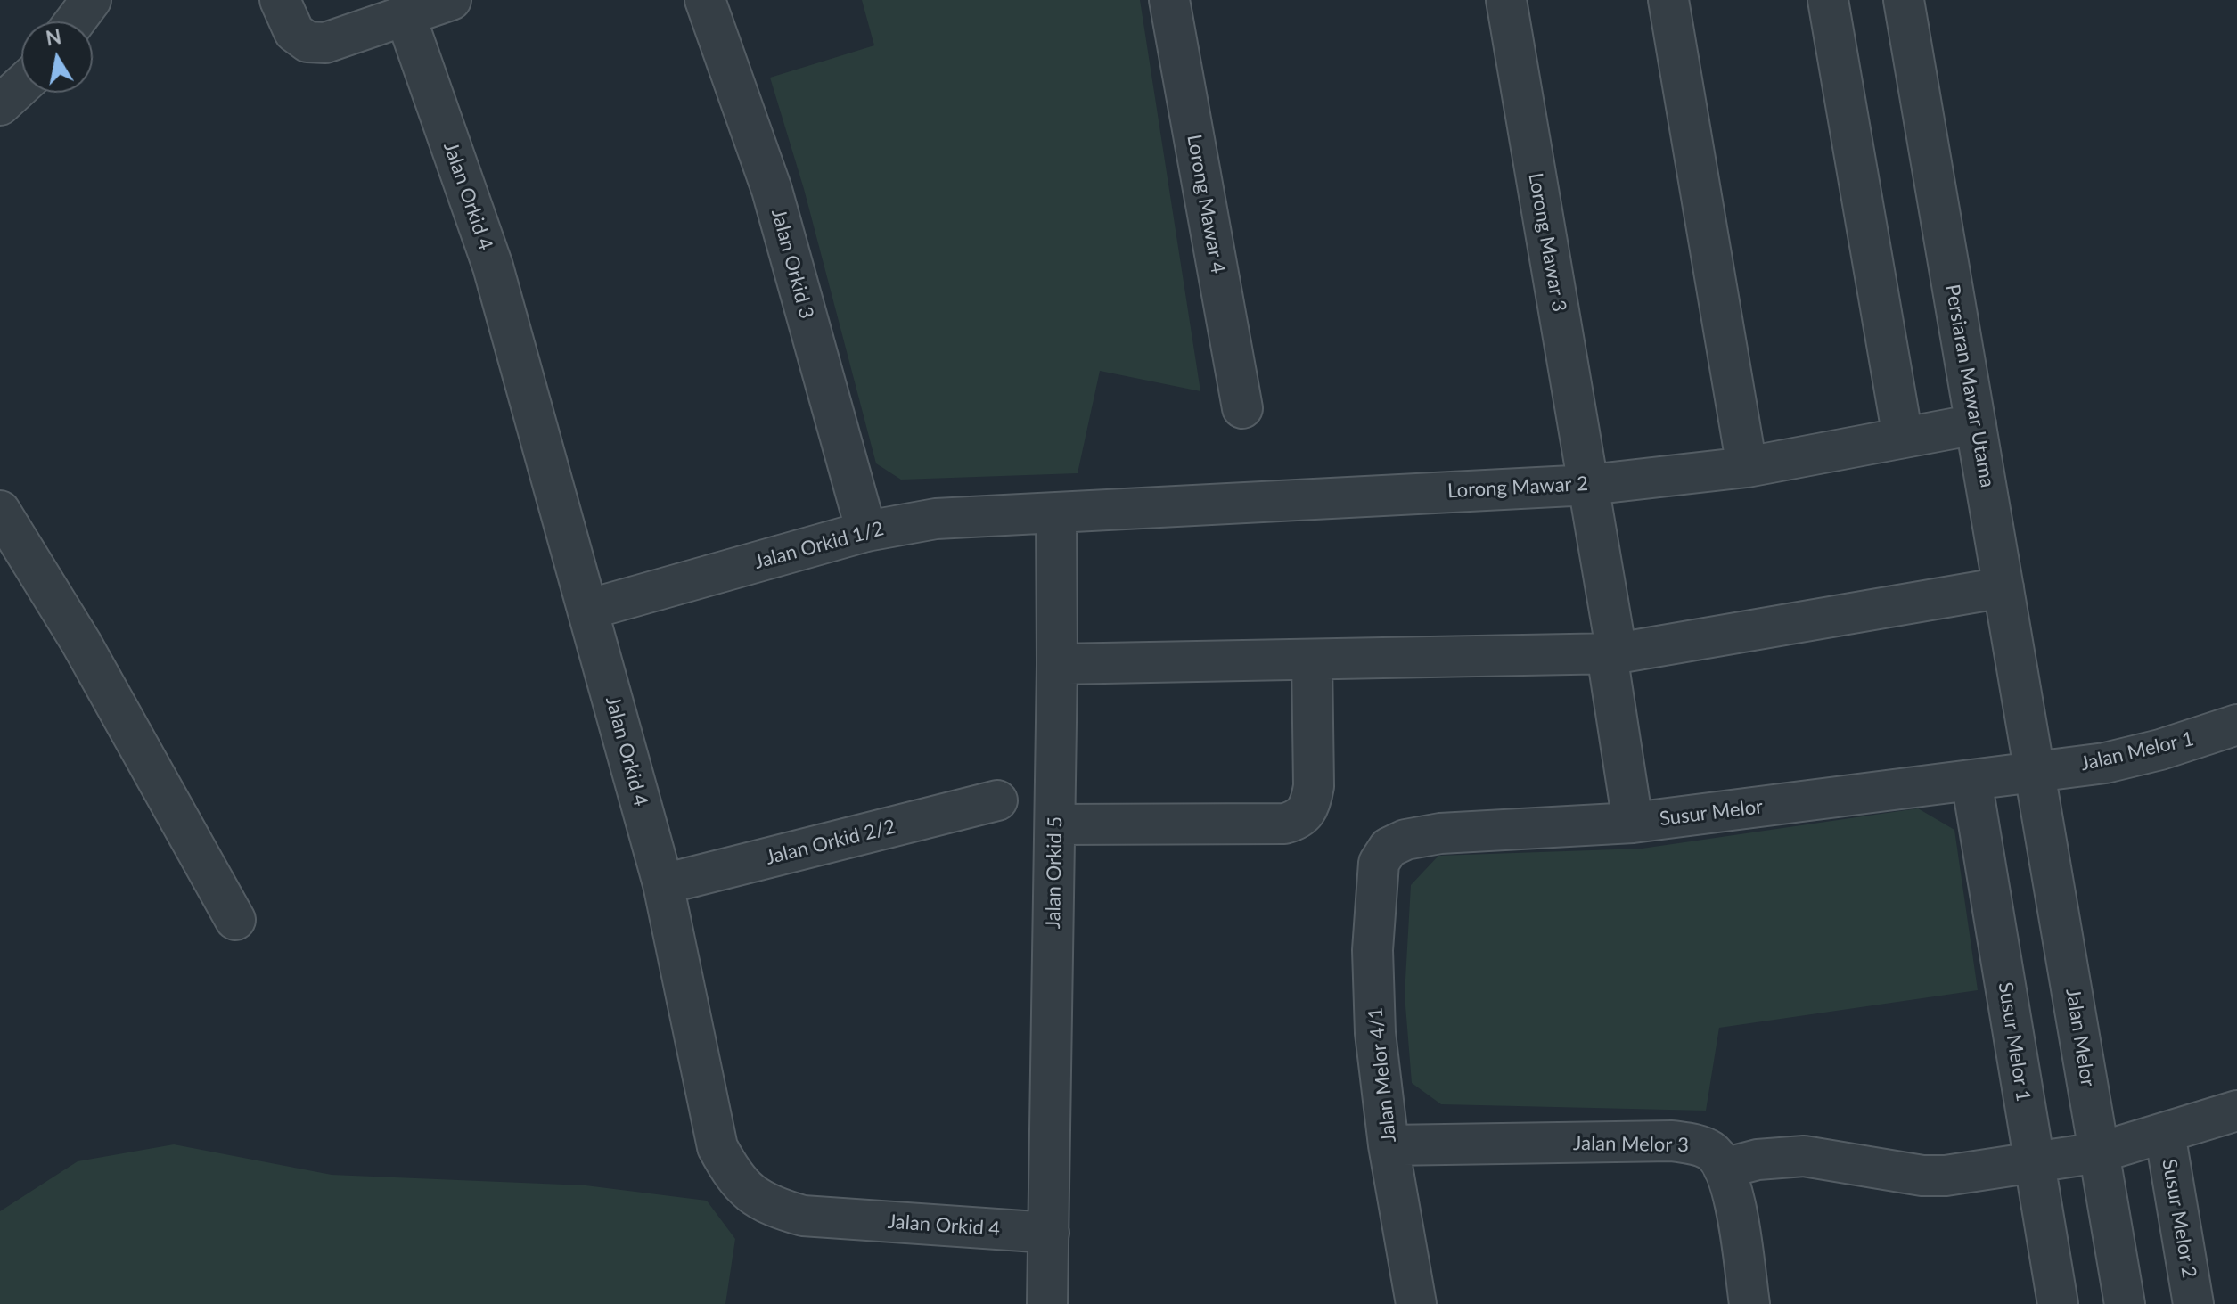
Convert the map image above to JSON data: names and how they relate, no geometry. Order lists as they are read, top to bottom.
{
  "streets": {
    "street": [
      "Jalan Orkid 4",
      "Lorong Mawar 4",
      "Lorong Mawar 3",
      "Jalan Orkid 3",
      "Persiaran Mawar Utama",
      "Lorong Mawar 2",
      "Jalan Orkid 1/2",
      "Jalan Melor 1",
      "Susur Melor",
      "Jalan Orkid 2/2",
      "Jalan Orkid 5",
      "Jalan Melor",
      "Susur Melor 1",
      "Jalan Melor 4/1",
      "Jalan Melor 3",
      "Susur Melor 2"
    ]
  },
  "crossings": [
    ["Jalan Orkid 4", "Jalan Orkid 1/2"],
    ["Jalan Orkid 4", "Jalan Orkid 2/2"],
    ["Jalan Orkid 4", "Jalan Orkid 5"],
    ["Lorong Mawar 3", "Lorong Mawar 2"],
    ["Lorong Mawar 3", "Susur Melor"],
    ["Jalan Orkid 3", "Jalan Orkid 1/2"],
    ["Persiaran Mawar Utama", "Lorong Mawar 2"],
    ["Persiaran Mawar Utama", "Jalan Melor 1"],
    ["Persiaran Mawar Utama", "Susur Melor"],
    ["Persiaran Mawar Utama", "Jalan Melor"],
    ["Lorong Mawar 2", "Jalan Orkid 1/2"],
    ["Lorong Mawar 2", "Jalan Orkid 5"],
    ["Jalan Orkid 1/2", "Jalan Orkid 5"],
    ["Jalan Melor 1", "Susur Melor"],
    ["Jalan Melor 1", "Jalan Melor"],
    ["Susur Melor", "Jalan Melor"],
    ["Susur Melor", "Susur Melor 1"],
    ["Susur Melor", "Jalan Melor 4/1"],
    ["Jalan Melor 4/1", "Jalan Melor 3"]
  ],
  "north": "top"
}
